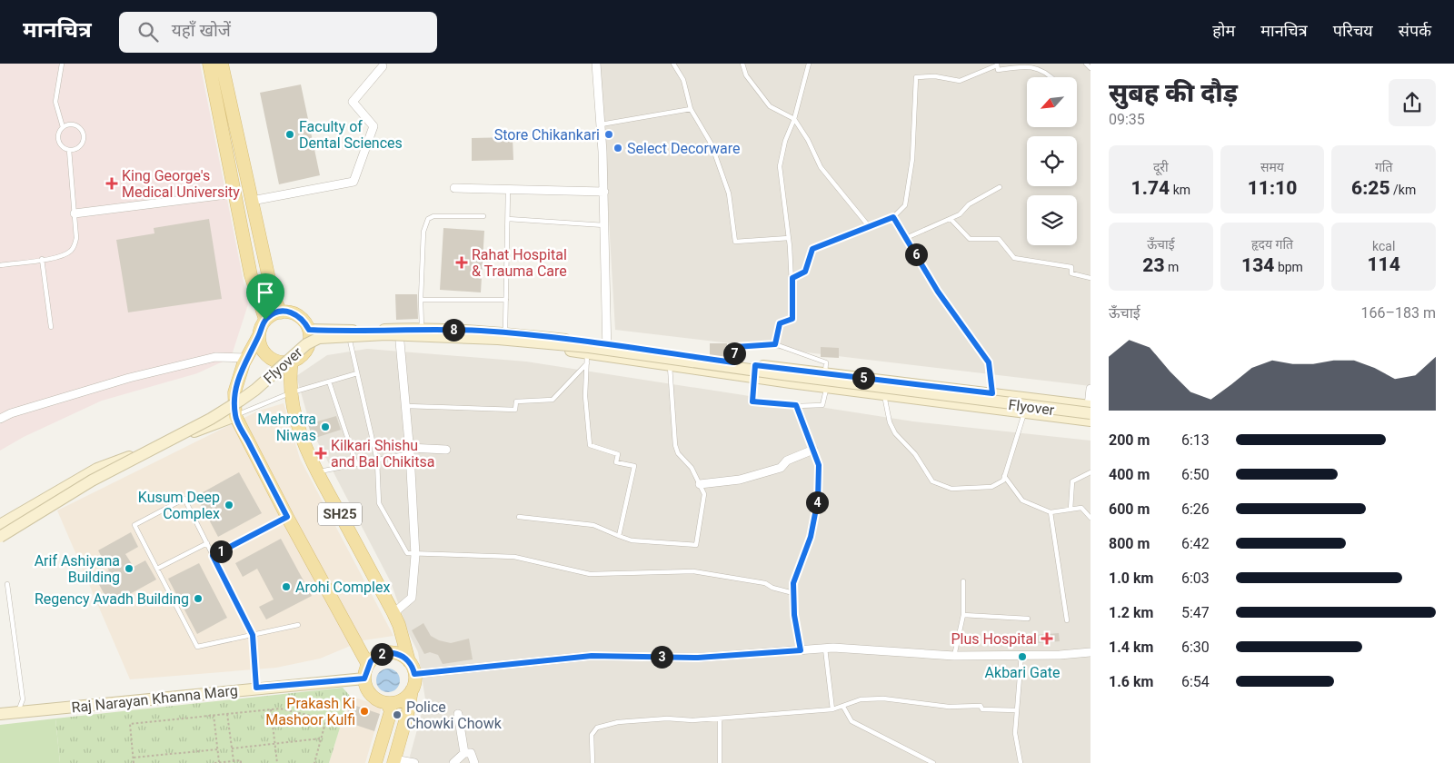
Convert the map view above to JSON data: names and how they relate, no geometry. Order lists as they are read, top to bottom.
{
  "streets": {
    "main road": ["Flyover", "SH25", "Raj Narayan Khanna Marg"]
  },
  "crossings": [
    ["SH25", "Raj Narayan Khanna Marg"]
  ],
  "places": {
    "other": [
      "Faculty of Dental Sciences",
      "Store Chikankari",
      "Select Decorware",
      "Mehrotra Niwas",
      "Kusum Deep Complex",
      "Arif Ashiyana Building",
      "Arohi Complex",
      "Regency Avadh Building",
      "Akbari Gate",
      "Prakash Ki Mashoor Kulfi",
      "Police Chowki Chowk"
    ],
    "health": [
      "King George's Medical University",
      "Rahat Hospital & Trauma Care",
      "Kilkari Shishu and Bal Chikitsa",
      "Plus Hospital"
    ]
  },
  "north": "bottom left",
  "page": {
    "header": "मानचित्र",
    "search": "यहाँ खोजें",
    "nav": [
      "होम",
      "मानचित्र",
      "परिचय",
      "संपर्क"
    ],
    "heading": ["सुबह की दौड़", "09:35"],
    "stats": [
      ["दूरी", "1.74 km"],
      ["समय", "11:10"],
      ["गति", "6:25 /km"],
      ["ऊँचाई", "23 m"],
      ["हृदय गति", "134 bpm"],
      ["kcal", "114"]
    ],
    "pins": [
      "6",
      "8",
      "7",
      "5",
      "4",
      "1",
      "2",
      "3"
    ],
    "chart": ["ऊँचाई", "166–183 m"],
    "list": [
      {
        "name": "200 m",
        "note": "6:13"
      },
      {
        "name": "400 m",
        "note": "6:50"
      },
      {
        "name": "600 m",
        "note": "6:26"
      },
      {
        "name": "800 m",
        "note": "6:42"
      },
      {
        "name": "1.0 km",
        "note": "6:03"
      },
      {
        "name": "1.2 km",
        "note": "5:47"
      },
      {
        "name": "1.4 km",
        "note": "6:30"
      },
      {
        "name": "1.6 km",
        "note": "6:54"
      }
    ]
  }
}
